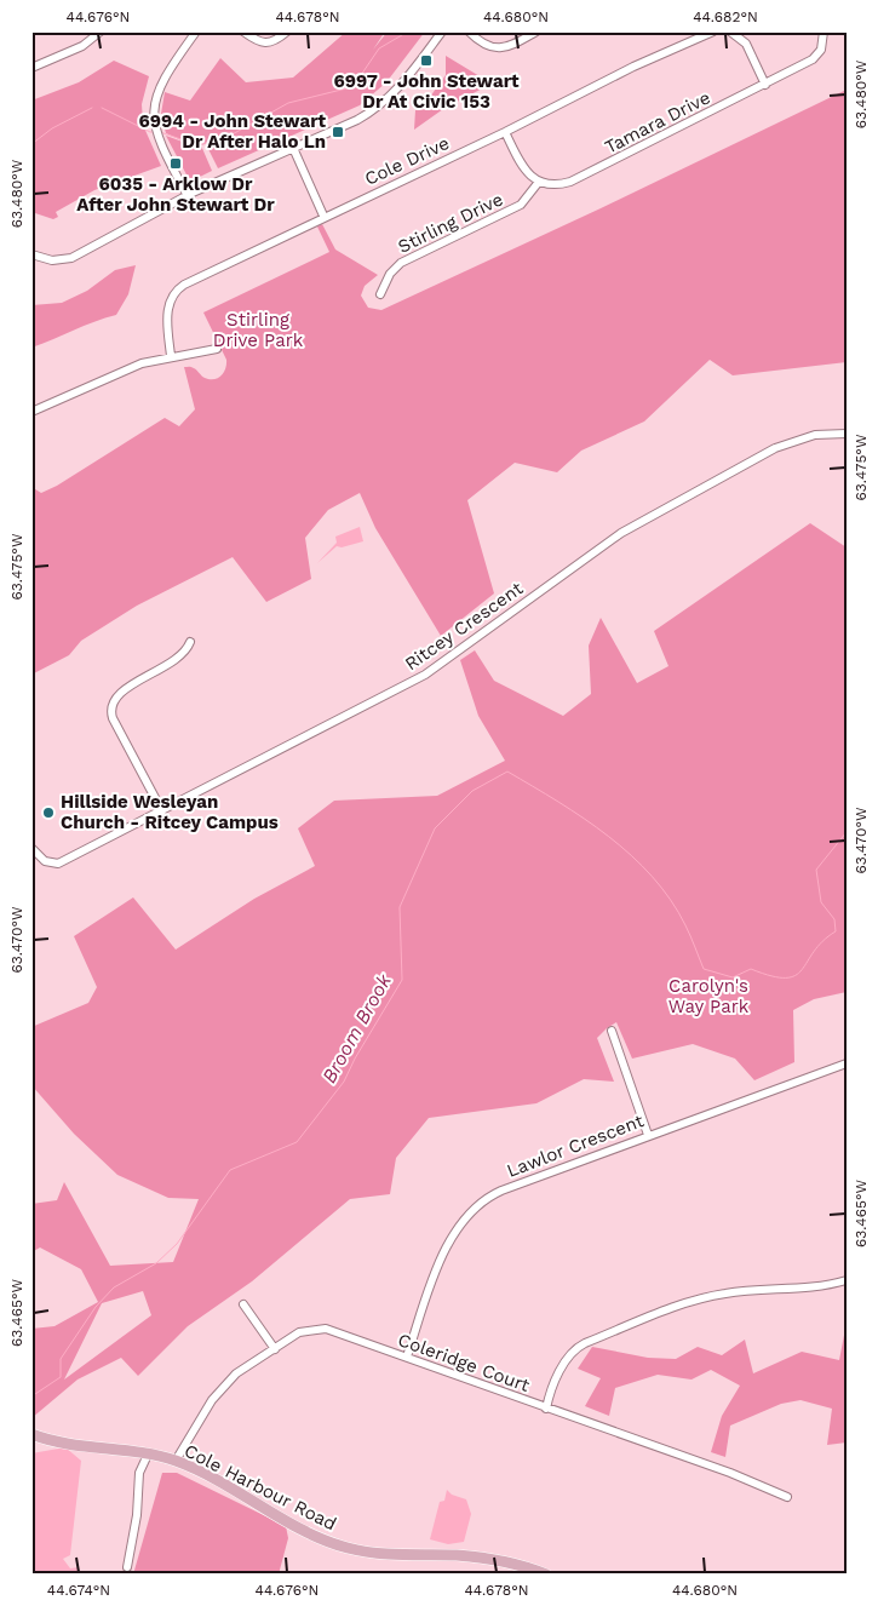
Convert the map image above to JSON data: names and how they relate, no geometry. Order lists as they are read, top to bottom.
{
  "streets": {
    "main road": ["Cole Harbour Road"],
    "street": [
      "Tamara Drive",
      "Cole Drive",
      "Stirling Drive",
      "Ritcey Crescent",
      "Lawlor Crescent",
      "Coleridge Court"
    ]
  },
  "crossings": [
    ["Tamara Drive", "Stirling Drive"],
    ["Lawlor Crescent", "Coleridge Court"],
    ["Coleridge Court", "Cole Harbour Road"]
  ],
  "water": ["Broom Brook"],
  "parks": ["Stirling Drive Park", "Carolyn's Way Park"],
  "places": {
    "transit": ["6997 - John Stewart Dr At Civic 153", "6994 - John Stewart Dr After Halo Ln", "6035 - Arklow Dr After John Stewart Dr"],
    "other": ["Hillside Wesleyan Church - Ritcey Campus"]
  },
  "coordinates": [
    "44.676°N",
    "44.678°N",
    "44.680°N",
    "44.682°N",
    "63.480°W",
    "63.475°W",
    "63.470°W",
    "63.465°W",
    "44.674°N"
  ]
}
